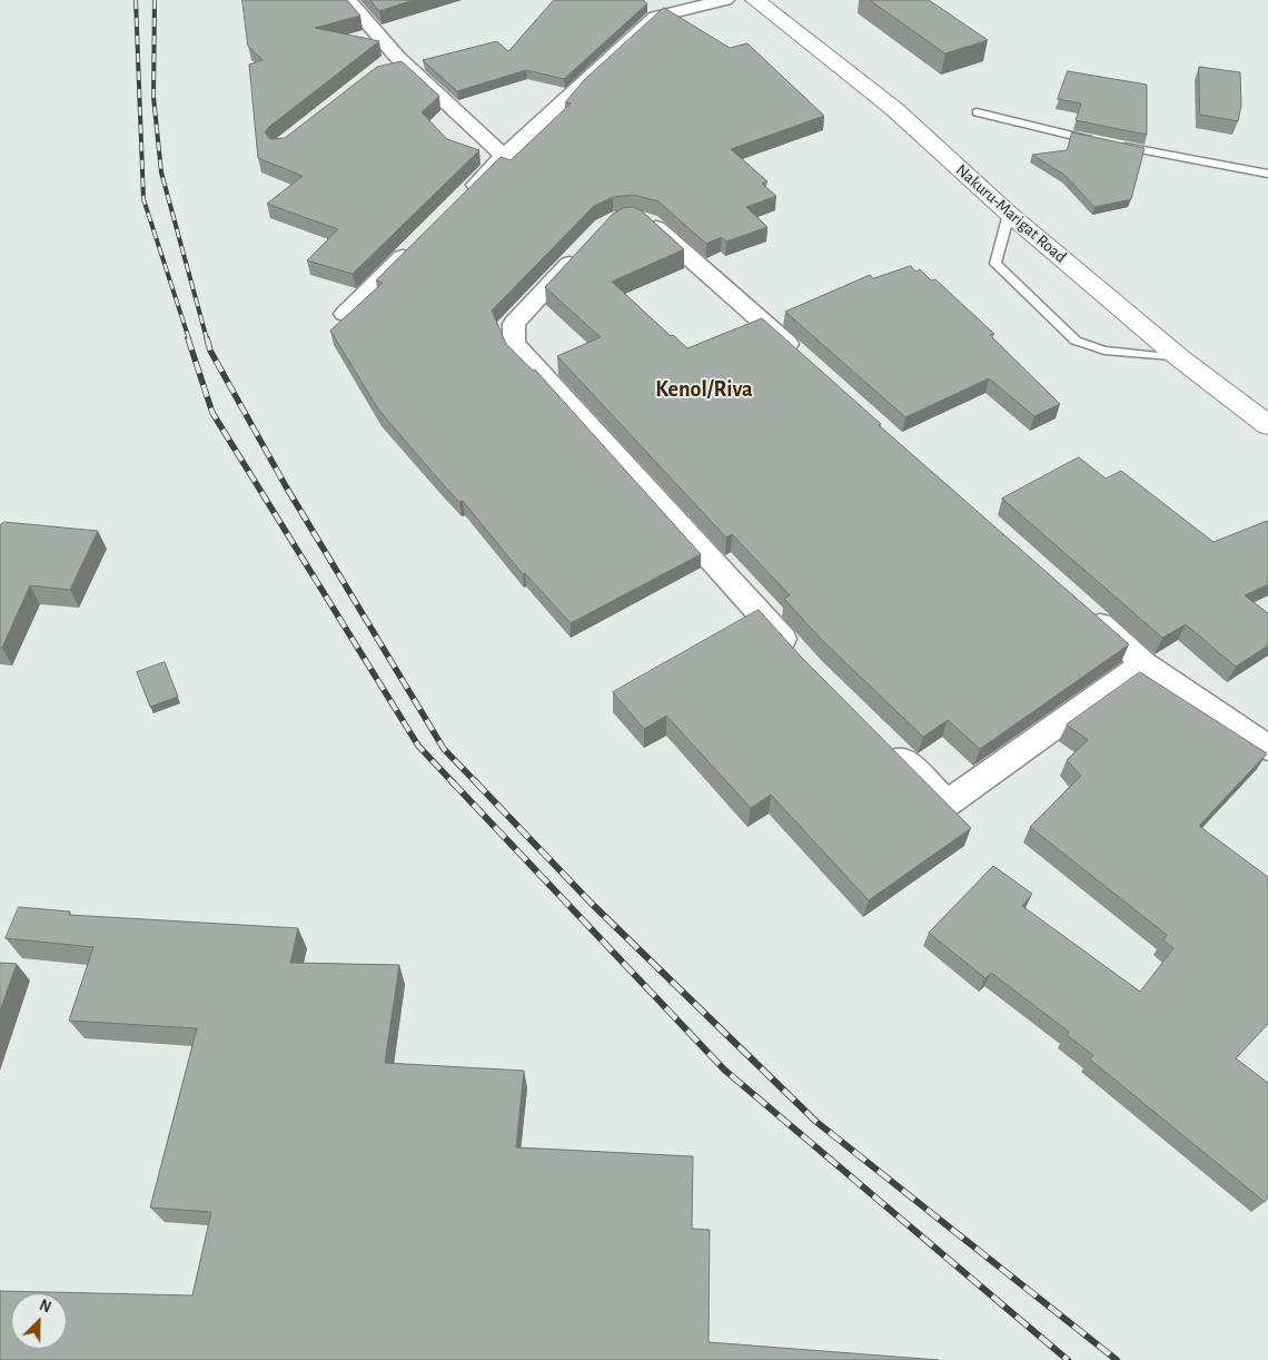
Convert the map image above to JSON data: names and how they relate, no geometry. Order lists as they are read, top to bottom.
{
  "streets": {
    "main road": ["Nakuru-Marigat Road"]
  },
  "districts": ["Kenol/Riva"],
  "north": "top right"
}
